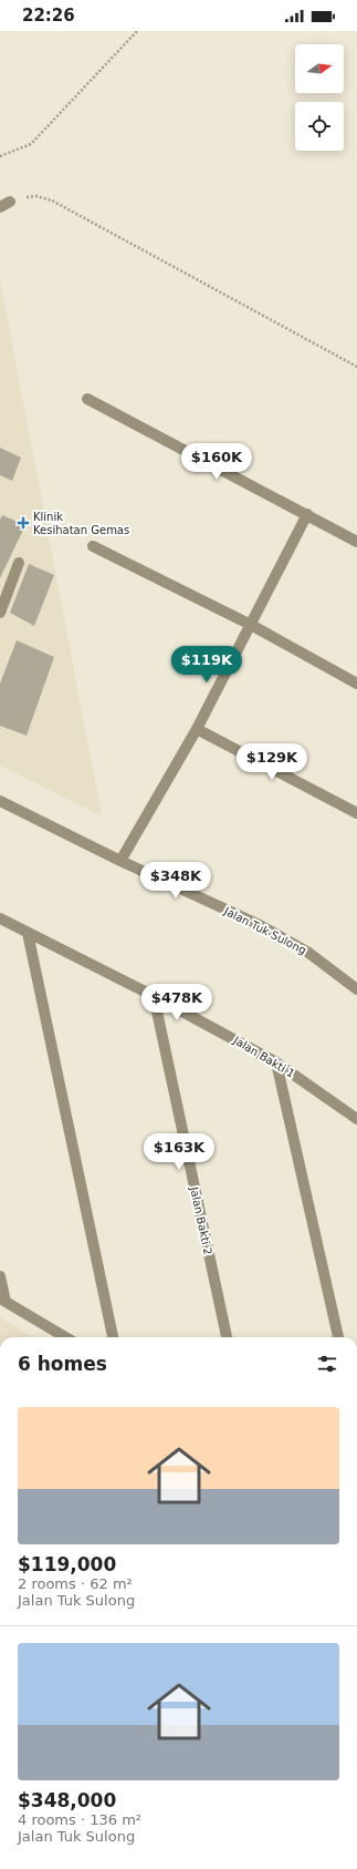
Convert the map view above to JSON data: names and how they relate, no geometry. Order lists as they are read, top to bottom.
{
  "streets": {
    "street": ["Jalan Tuk Sulong", "Jalan Bakti 1", "Jalan Bakti 2"]
  },
  "crossings": [
    ["Jalan Bakti 1", "Jalan Bakti 2"]
  ],
  "places": {
    "health": ["Klinik Kesihatan Gemas"]
  },
  "north": "right",
  "page": {
    "status": "22:26",
    "price": [
      "$160K",
      "$119K",
      "$129K",
      "$348K",
      "$478K",
      "$163K"
    ],
    "heading": "6 homes",
    "list": [
      {
        "name": "$119,000",
        "note": "2 rooms · 62 m² · Jalan Tuk Sulong"
      },
      {
        "name": "$348,000",
        "note": "4 rooms · 136 m² · Jalan Tuk Sulong"
      }
    ]
  }
}
